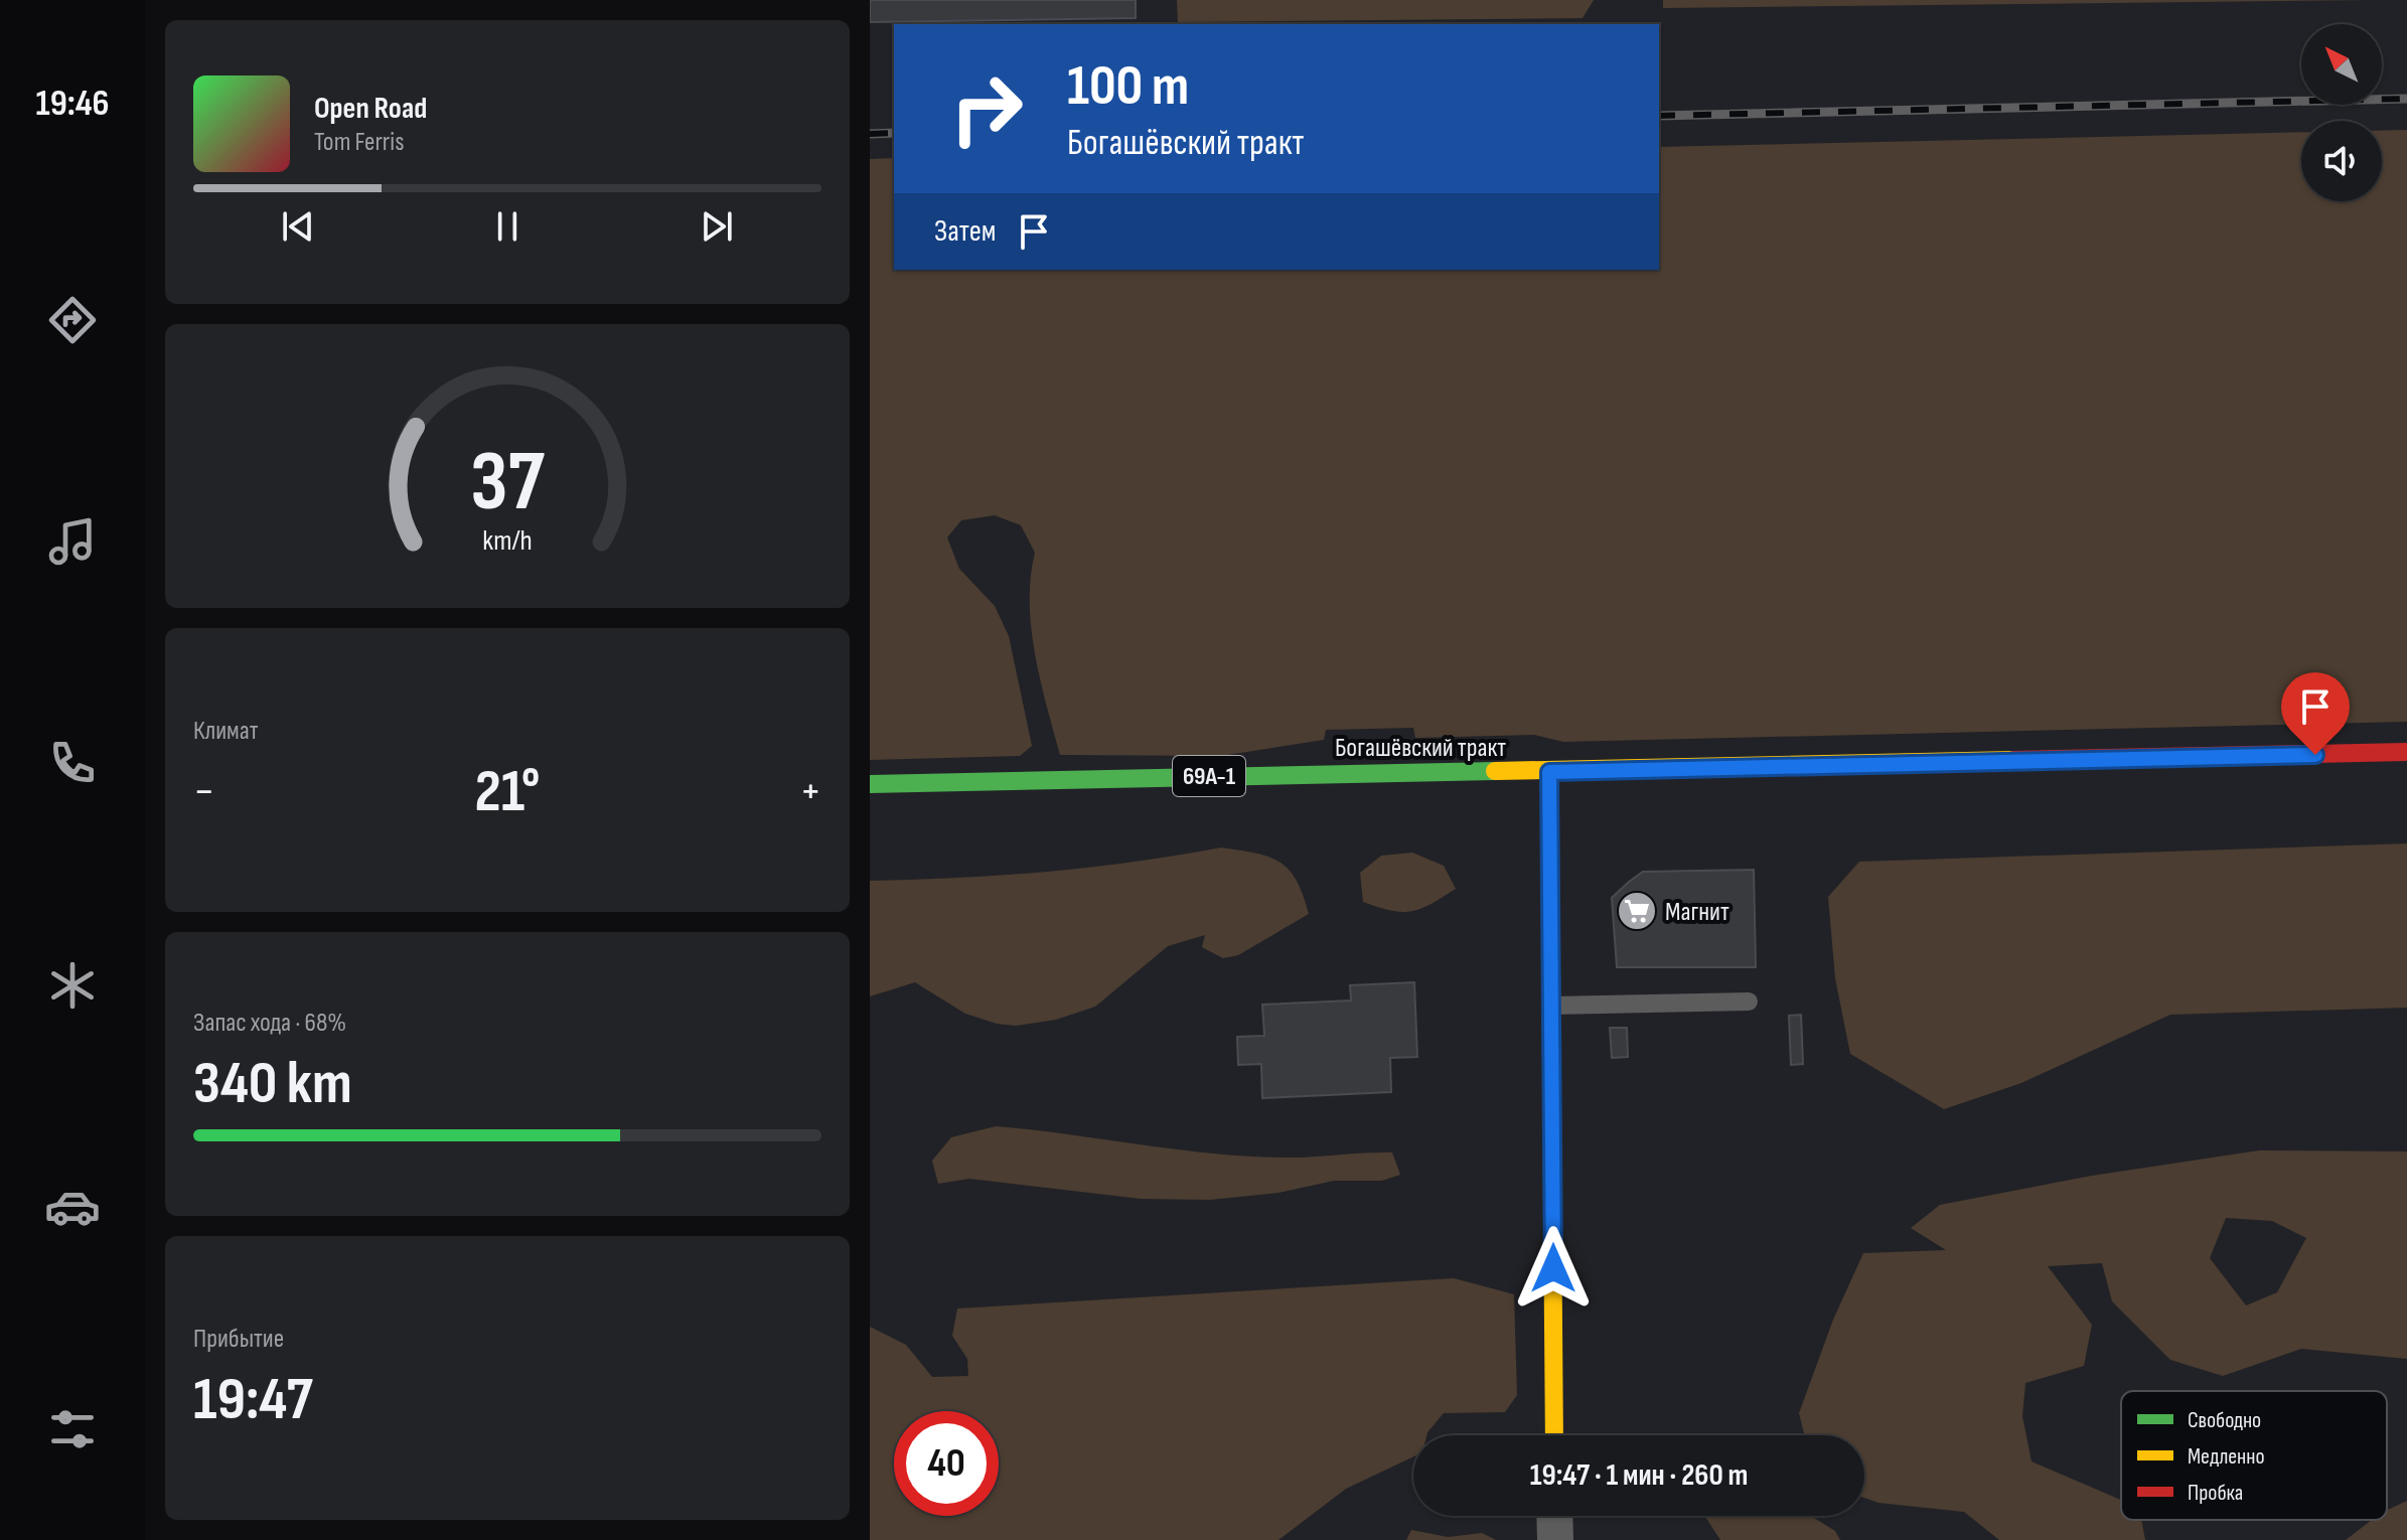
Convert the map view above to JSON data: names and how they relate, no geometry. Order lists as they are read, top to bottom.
{
  "streets": {
    "main road": ["Богашёвский тракт", "69А-1"]
  },
  "places": {
    "supermarket": ["Магнит"]
  },
  "legend": ["Свободно", "Медленно", "Пробка"],
  "north": "top left",
  "page": {
    "tabs": "19:46",
    "turn": ["100 m", "Богашёвский тракт"],
    "song": ["Open Road", "Tom Ferris"],
    "then": "Затем",
    "tile": [
      "Климат",
      ["Запас хода · 68%", "340 km"],
      ["Прибытие", "19:47"]
    ],
    "heat": ["−", "21°", "+"],
    "limit": "40",
    "trip": "19:47 · 1 мин · 260 m",
    "gauge": ["37", "km/h"]
  }
}
